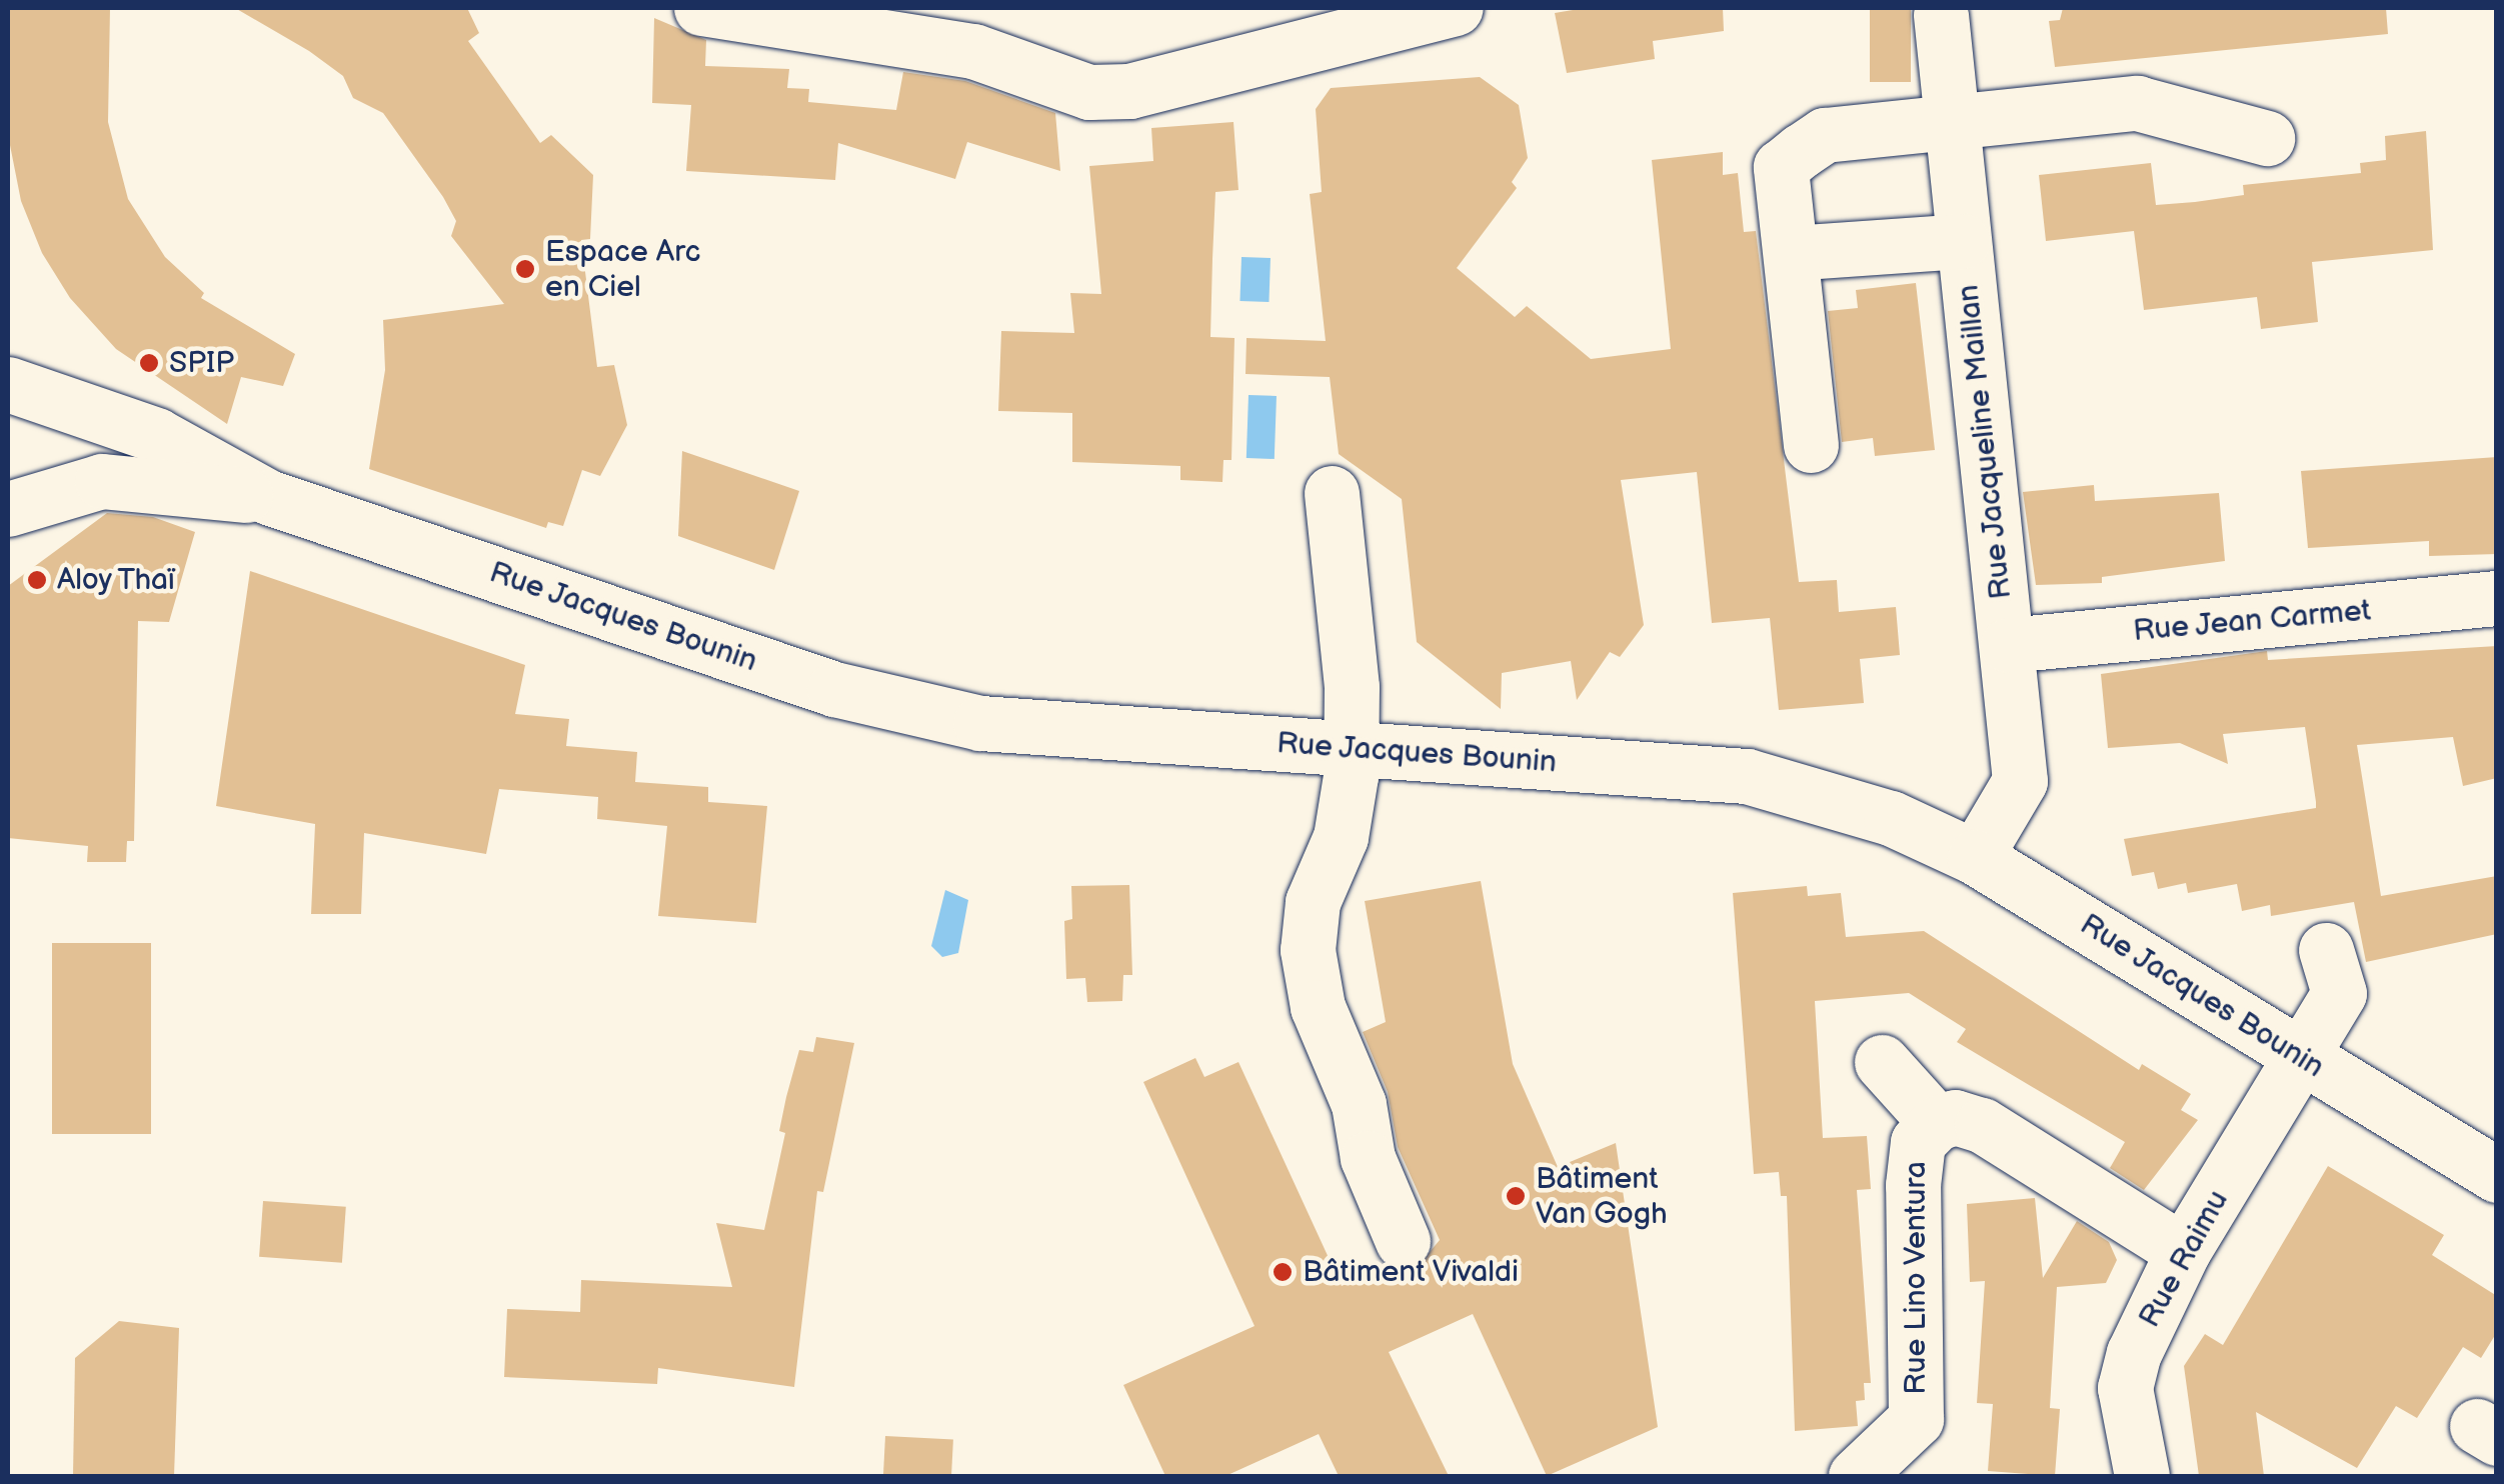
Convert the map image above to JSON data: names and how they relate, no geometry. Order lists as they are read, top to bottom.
{
  "streets": {
    "street": [
      "Rue Jacqueline Maillan",
      "Rue Jacques Bounin",
      "Rue Jean Carmet",
      "Rue Raimu",
      "Rue Lino Ventura"
    ]
  },
  "crossings": [
    ["Rue Jacqueline Maillan", "Rue Jacques Bounin"],
    ["Rue Jacqueline Maillan", "Rue Jean Carmet"],
    ["Rue Jacques Bounin", "Rue Raimu"],
    ["Rue Raimu", "Rue Lino Ventura"]
  ],
  "places": [
    "Espace Arc en Ciel",
    "SPIP",
    "Aloy Thaï",
    "Bâtiment Van Gogh",
    "Bâtiment Vivaldi"
  ]
}
